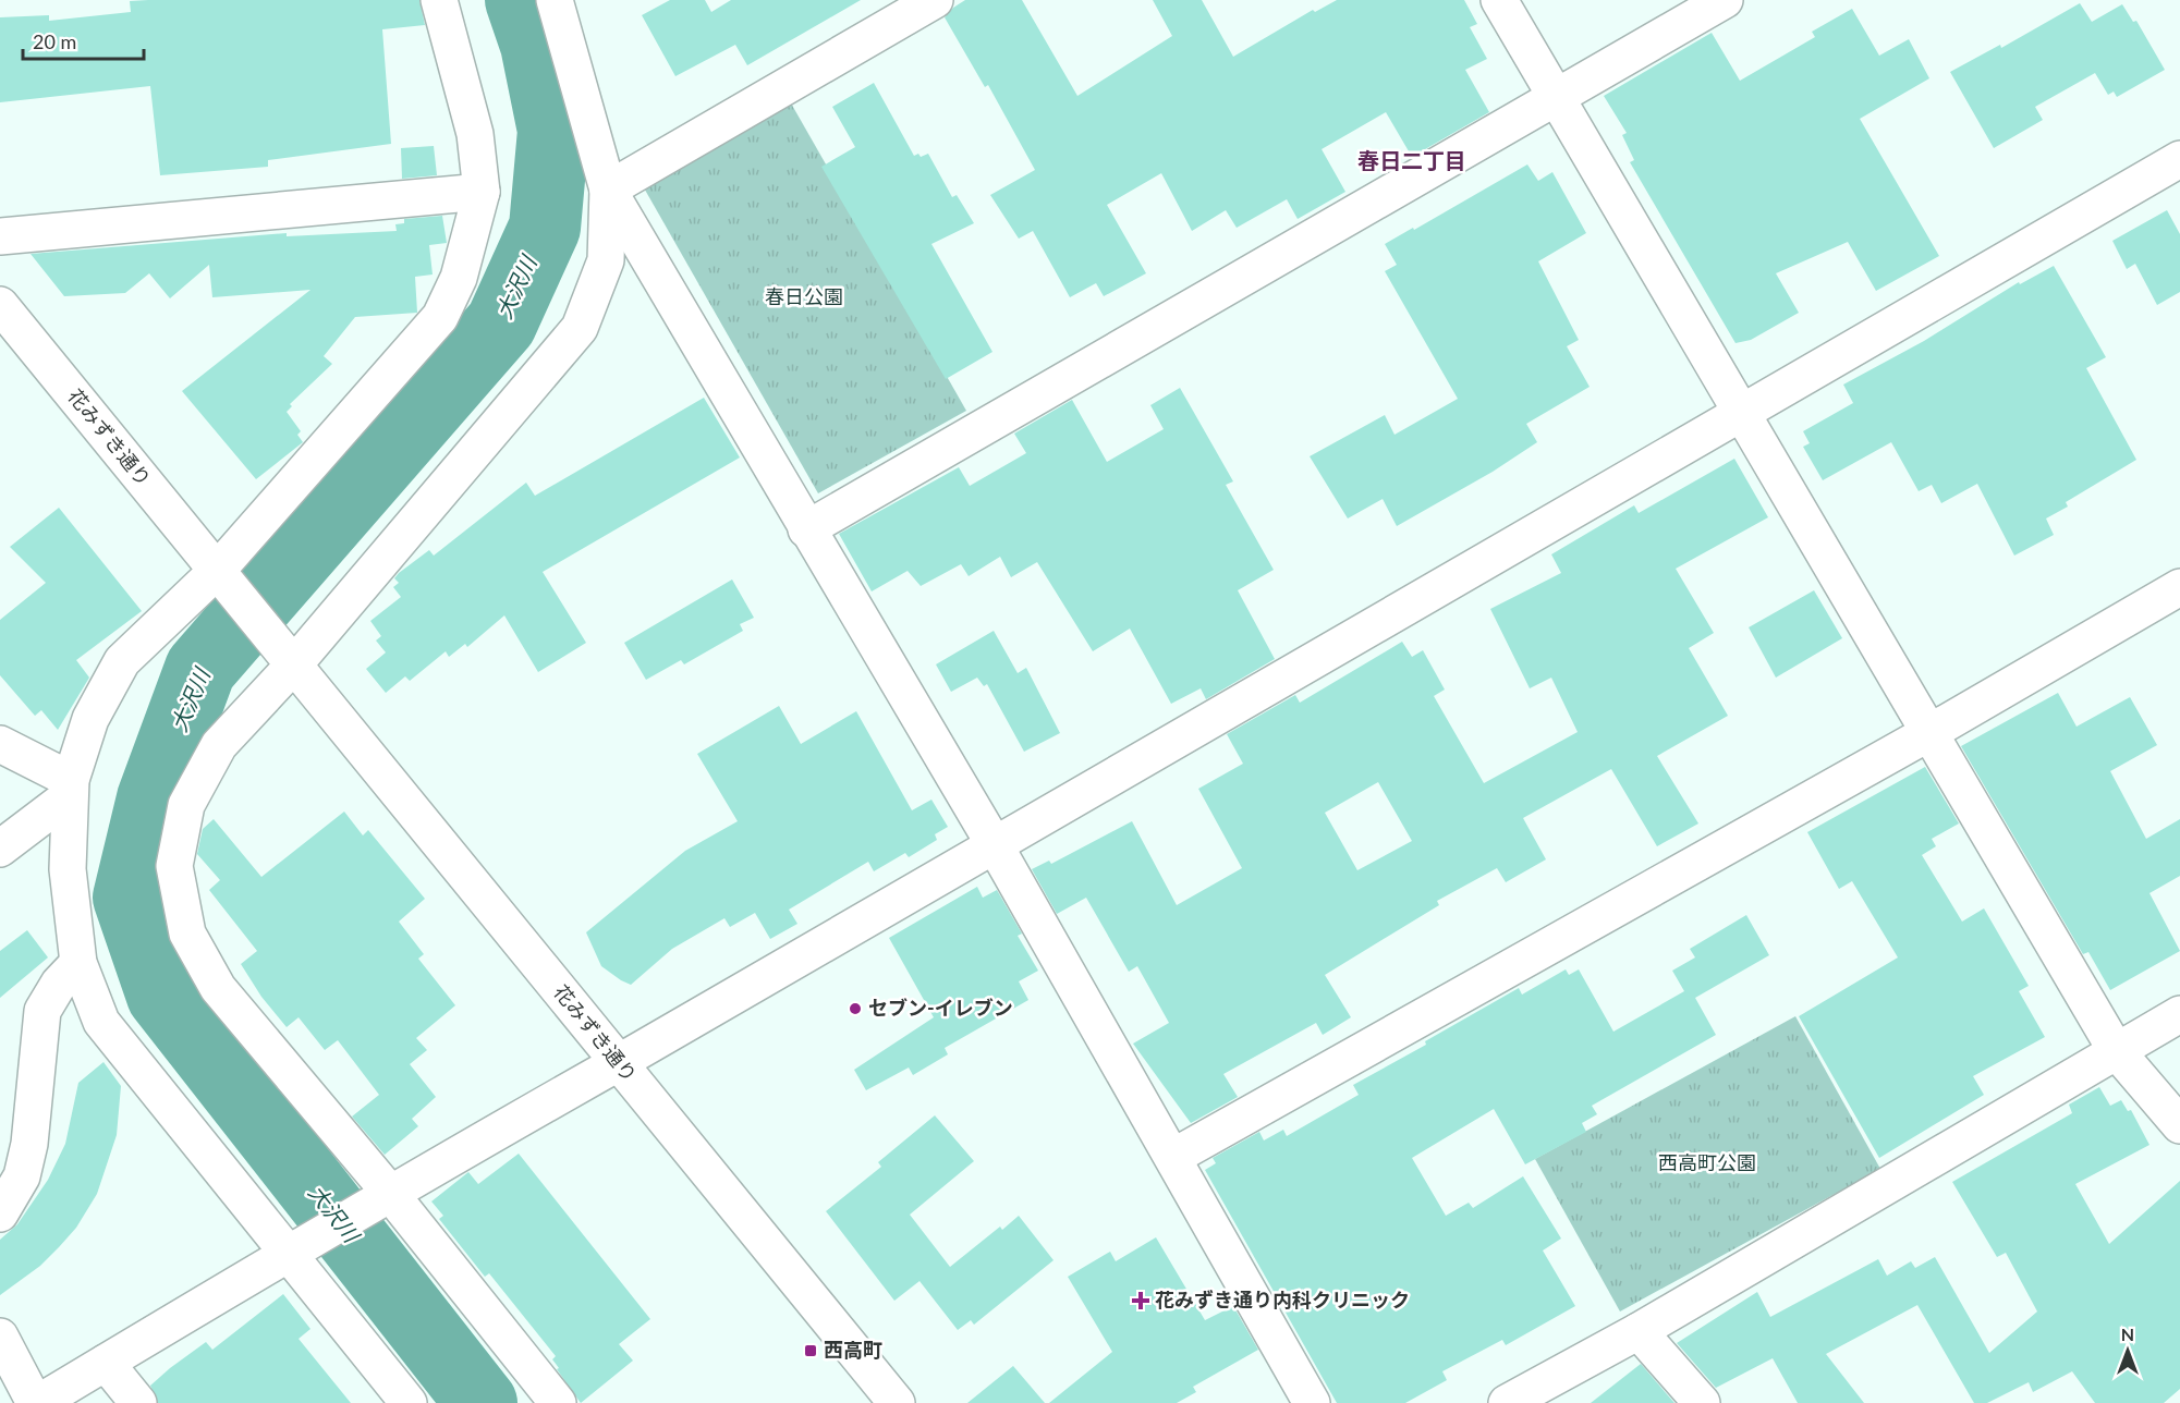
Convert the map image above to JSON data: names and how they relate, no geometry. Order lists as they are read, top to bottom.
{
  "streets": {
    "street": ["花みずき通り"]
  },
  "districts": ["春日二丁目"],
  "water": ["大沢川"],
  "parks": ["春日公園", "西高町公園"],
  "places": {
    "other": ["セブン-イレブン"],
    "health": ["花みずき通り内科クリニック"],
    "transit": ["西高町"]
  },
  "scale_bar": "20 m",
  "north": "top"
}
